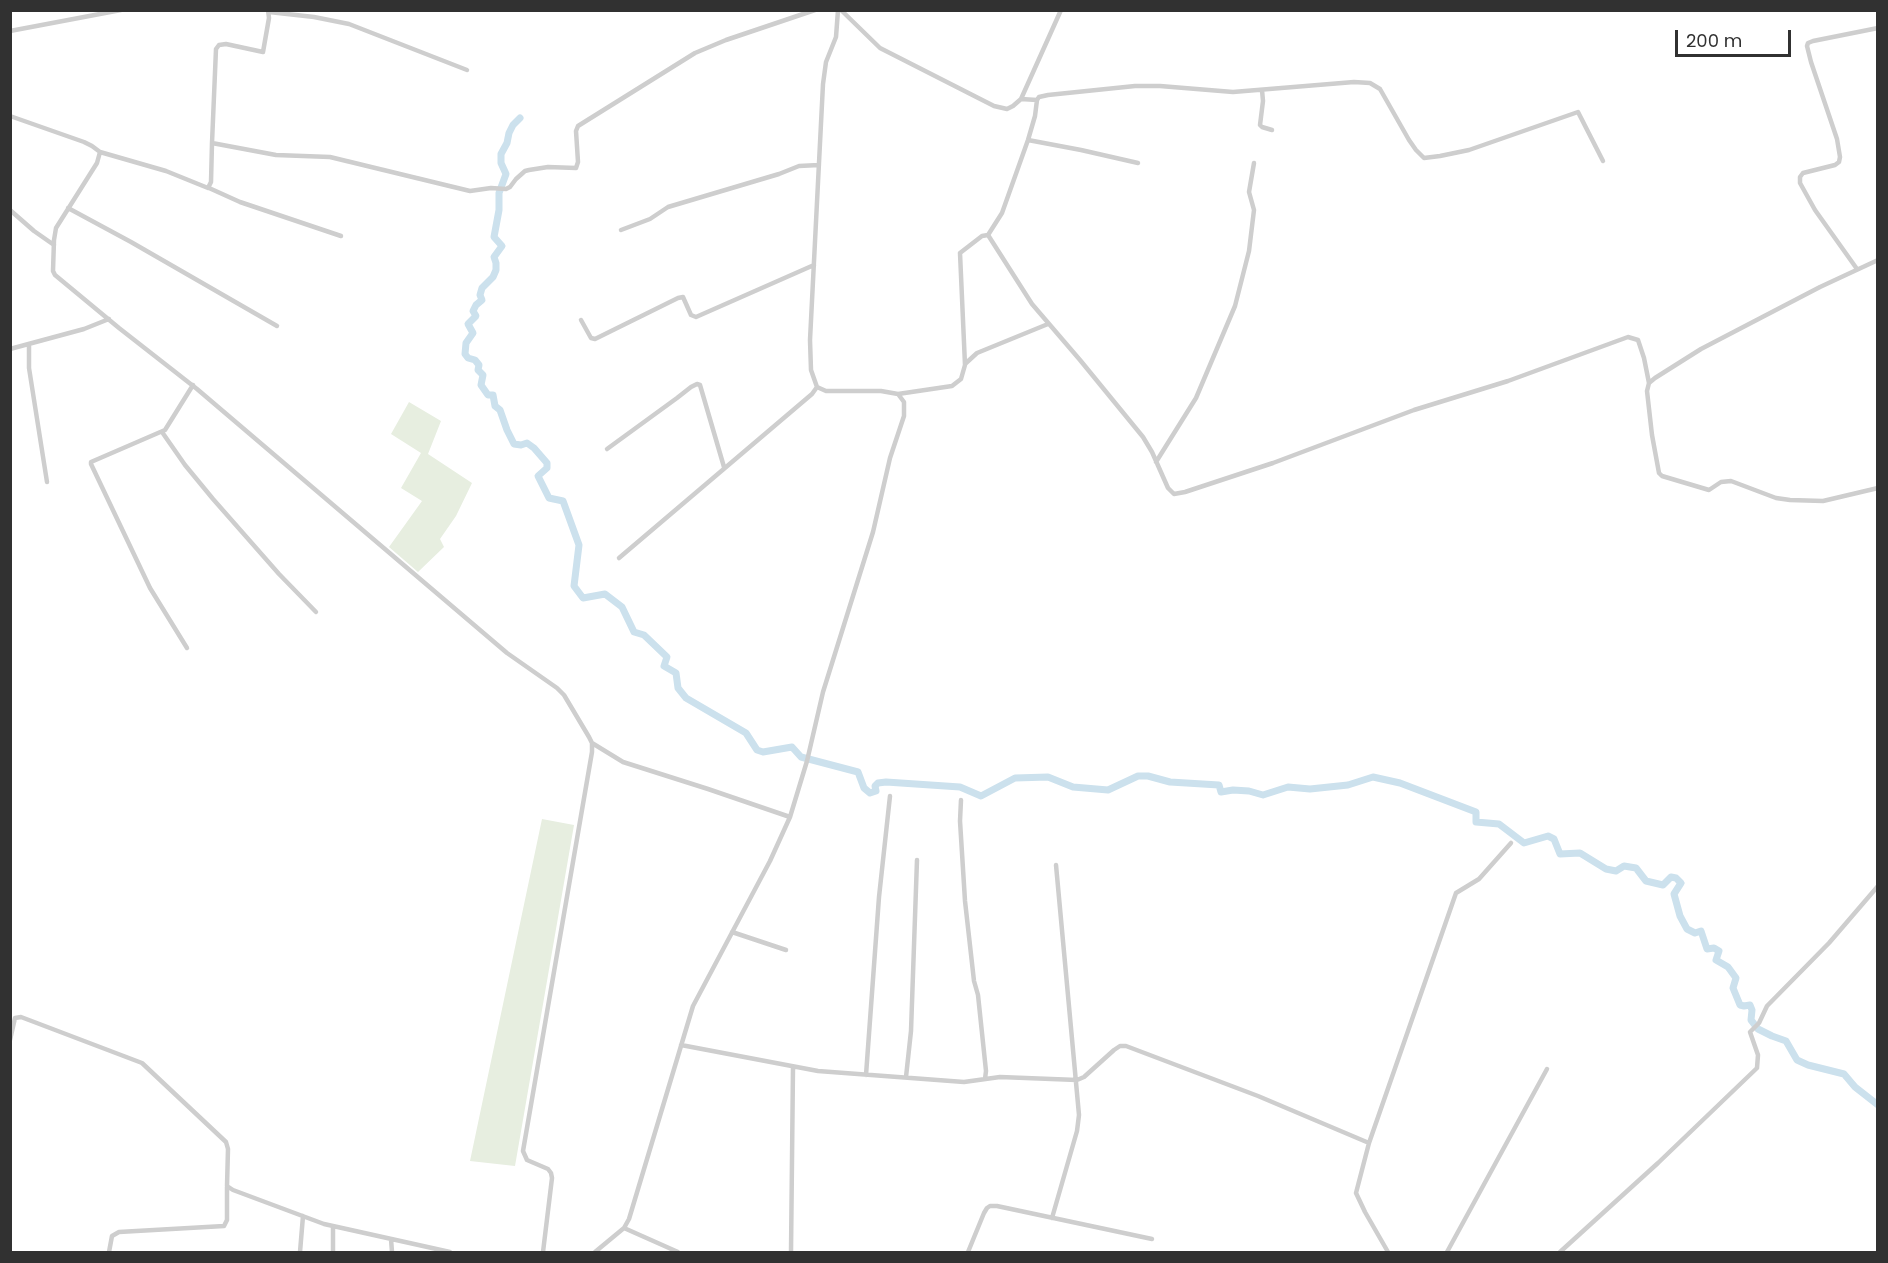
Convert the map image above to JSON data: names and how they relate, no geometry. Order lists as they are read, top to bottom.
{
  "scale_bar": "200 m"
}
